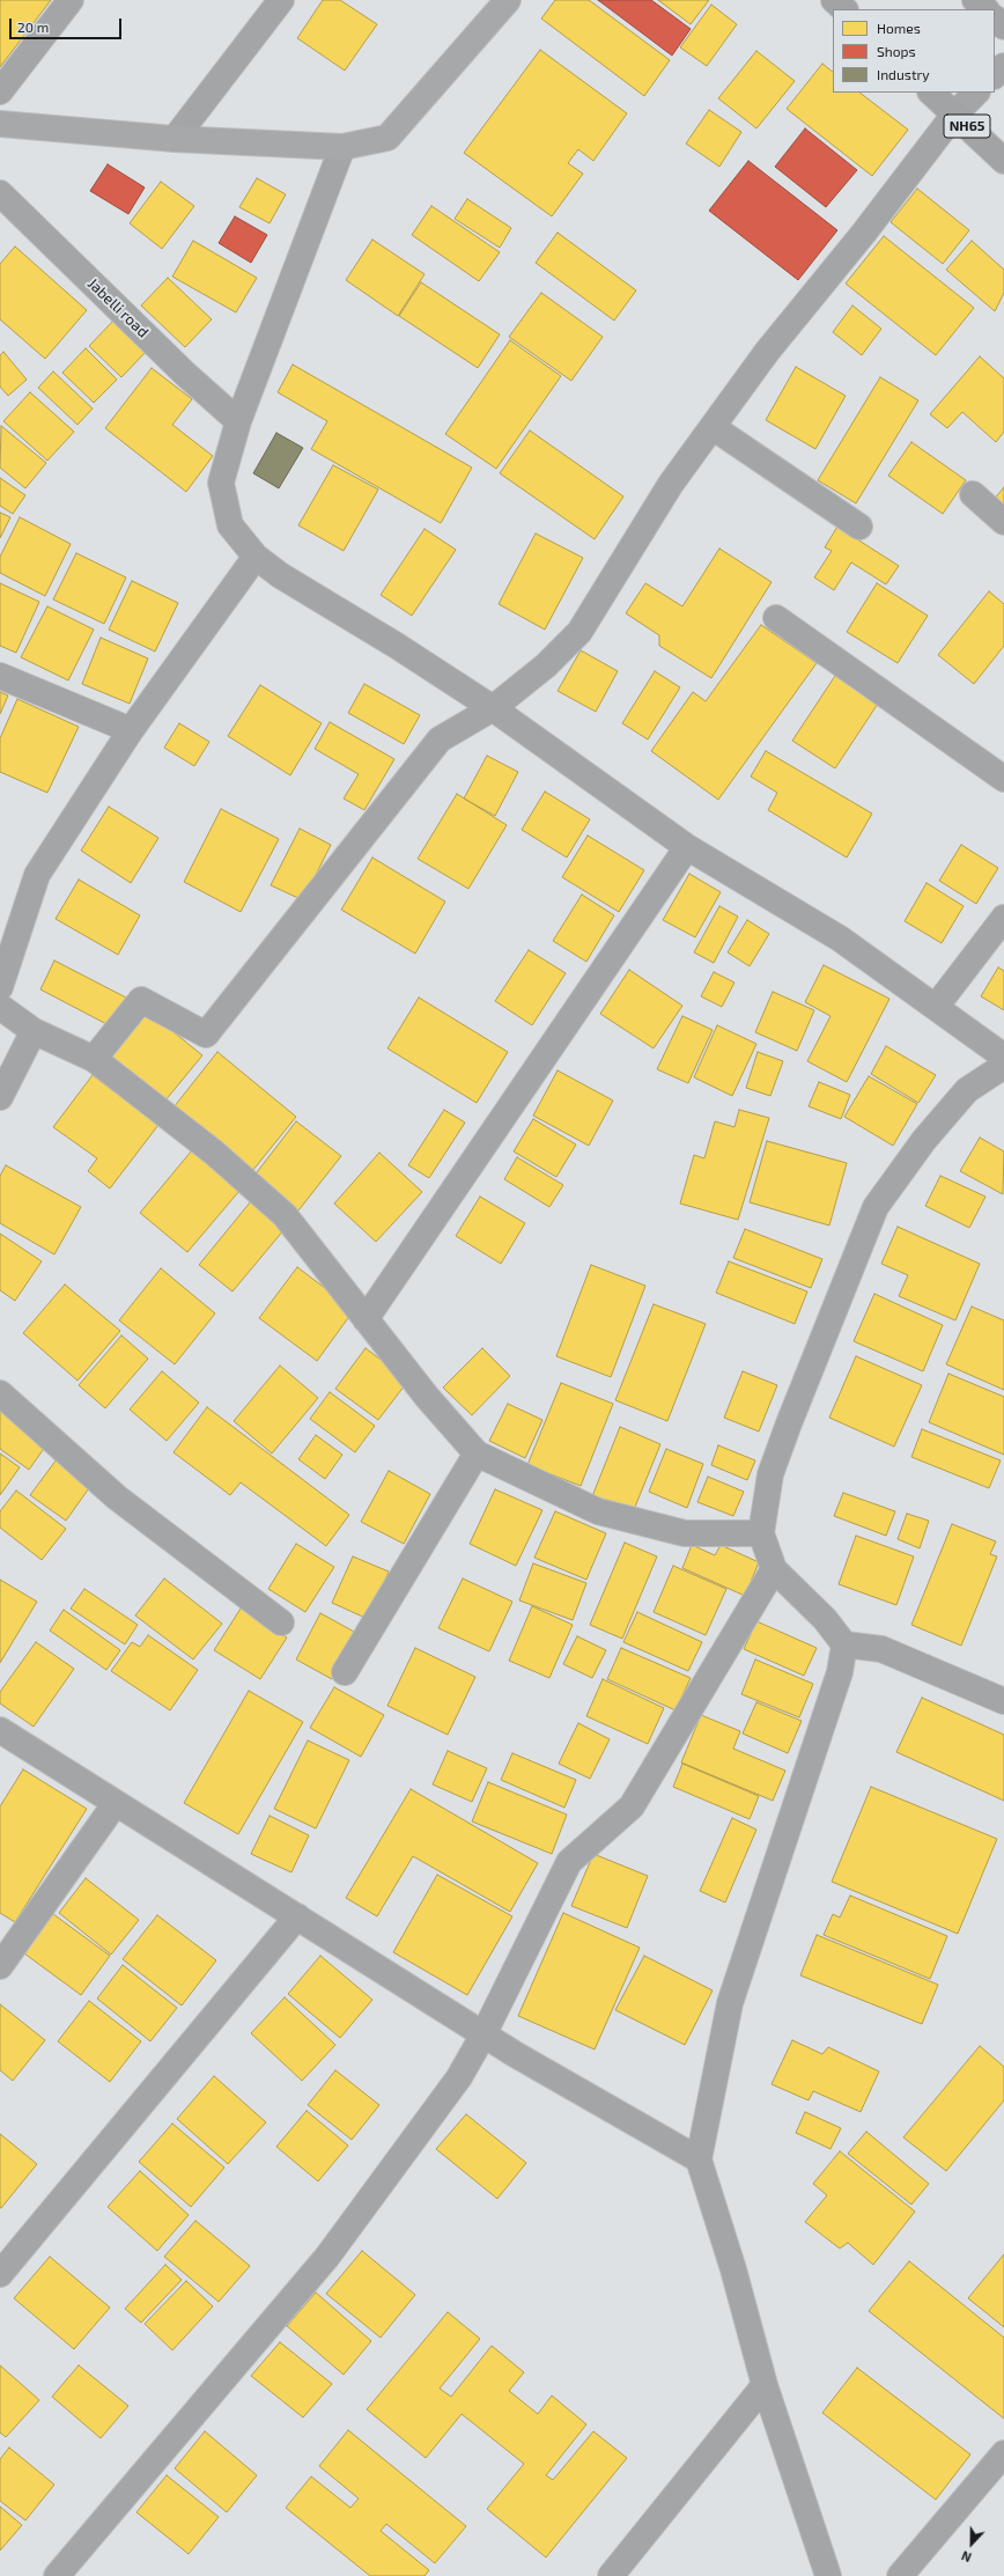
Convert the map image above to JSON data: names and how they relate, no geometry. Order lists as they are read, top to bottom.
{
  "streets": {
    "highway": ["NH65"],
    "street": ["Jabelli road"]
  },
  "legend": ["Homes", "Shops", "Industry"],
  "scale_bar": "20 m",
  "north": "bottom"
}
